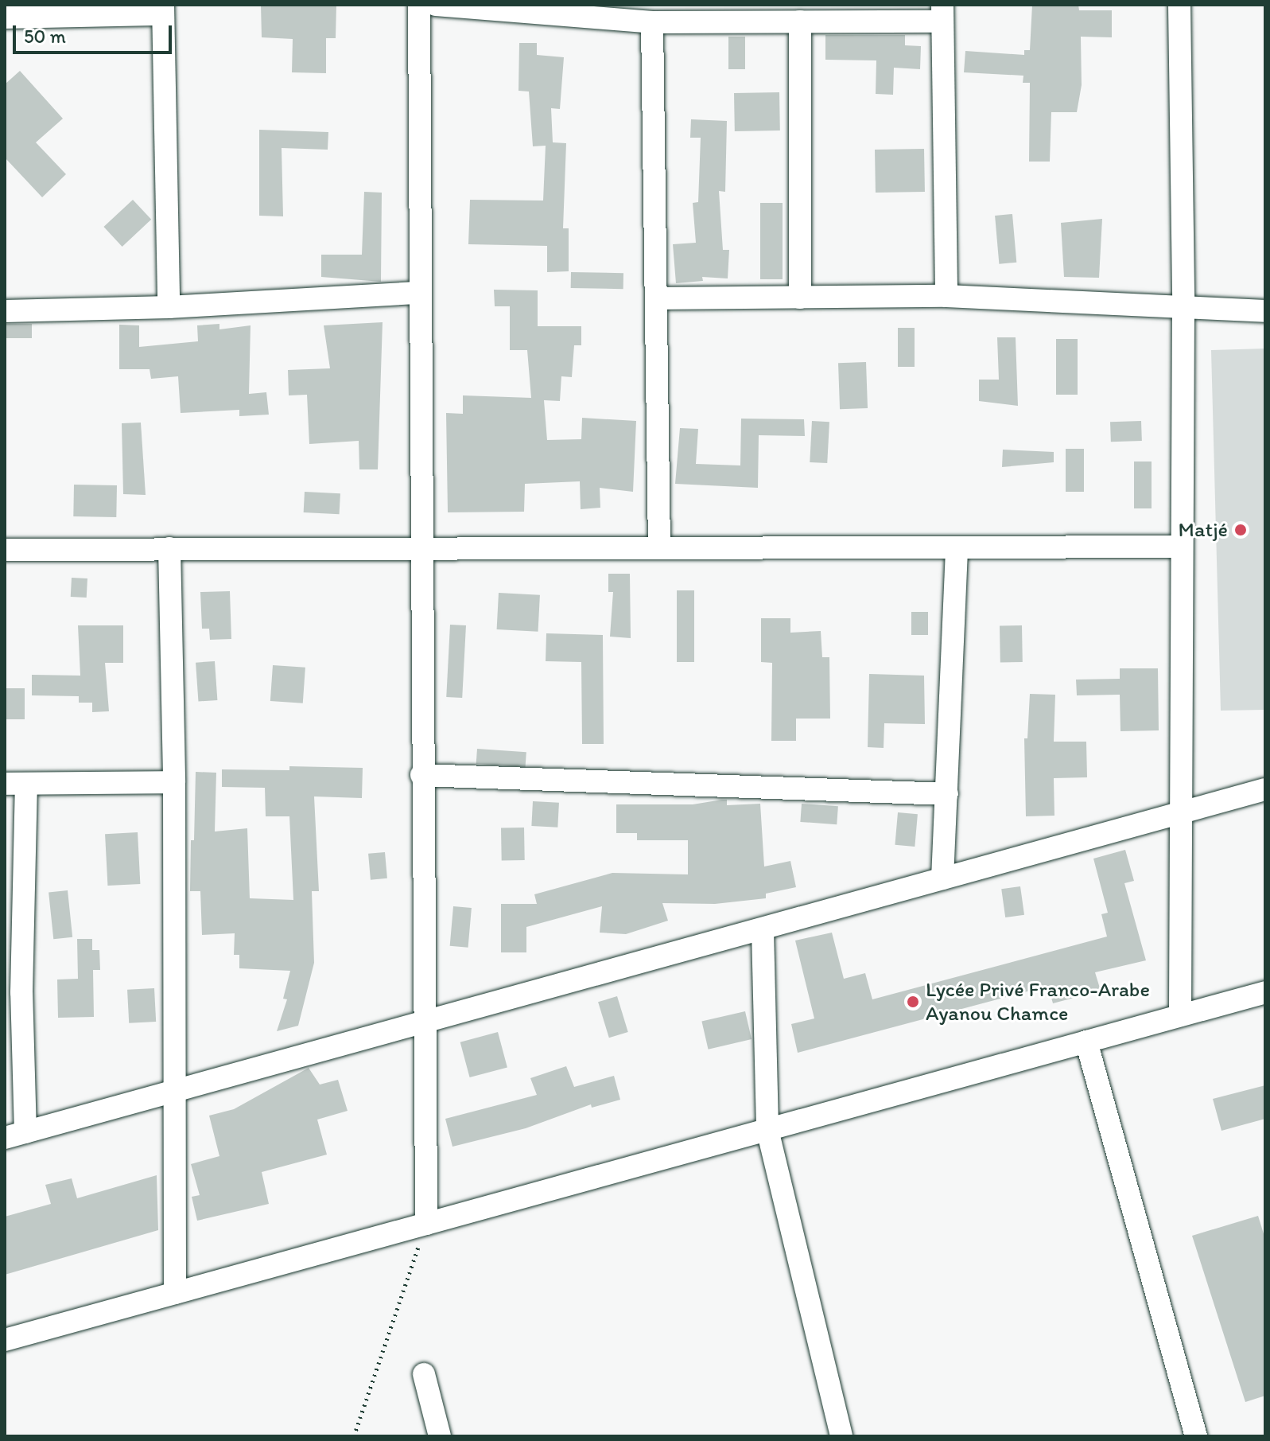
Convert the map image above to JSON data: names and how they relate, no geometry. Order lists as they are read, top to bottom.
{
  "places": ["Matjé", "Lycée Privé Franco-Arabe Ayanou Chamce"],
  "scale_bar": "50 m"
}
